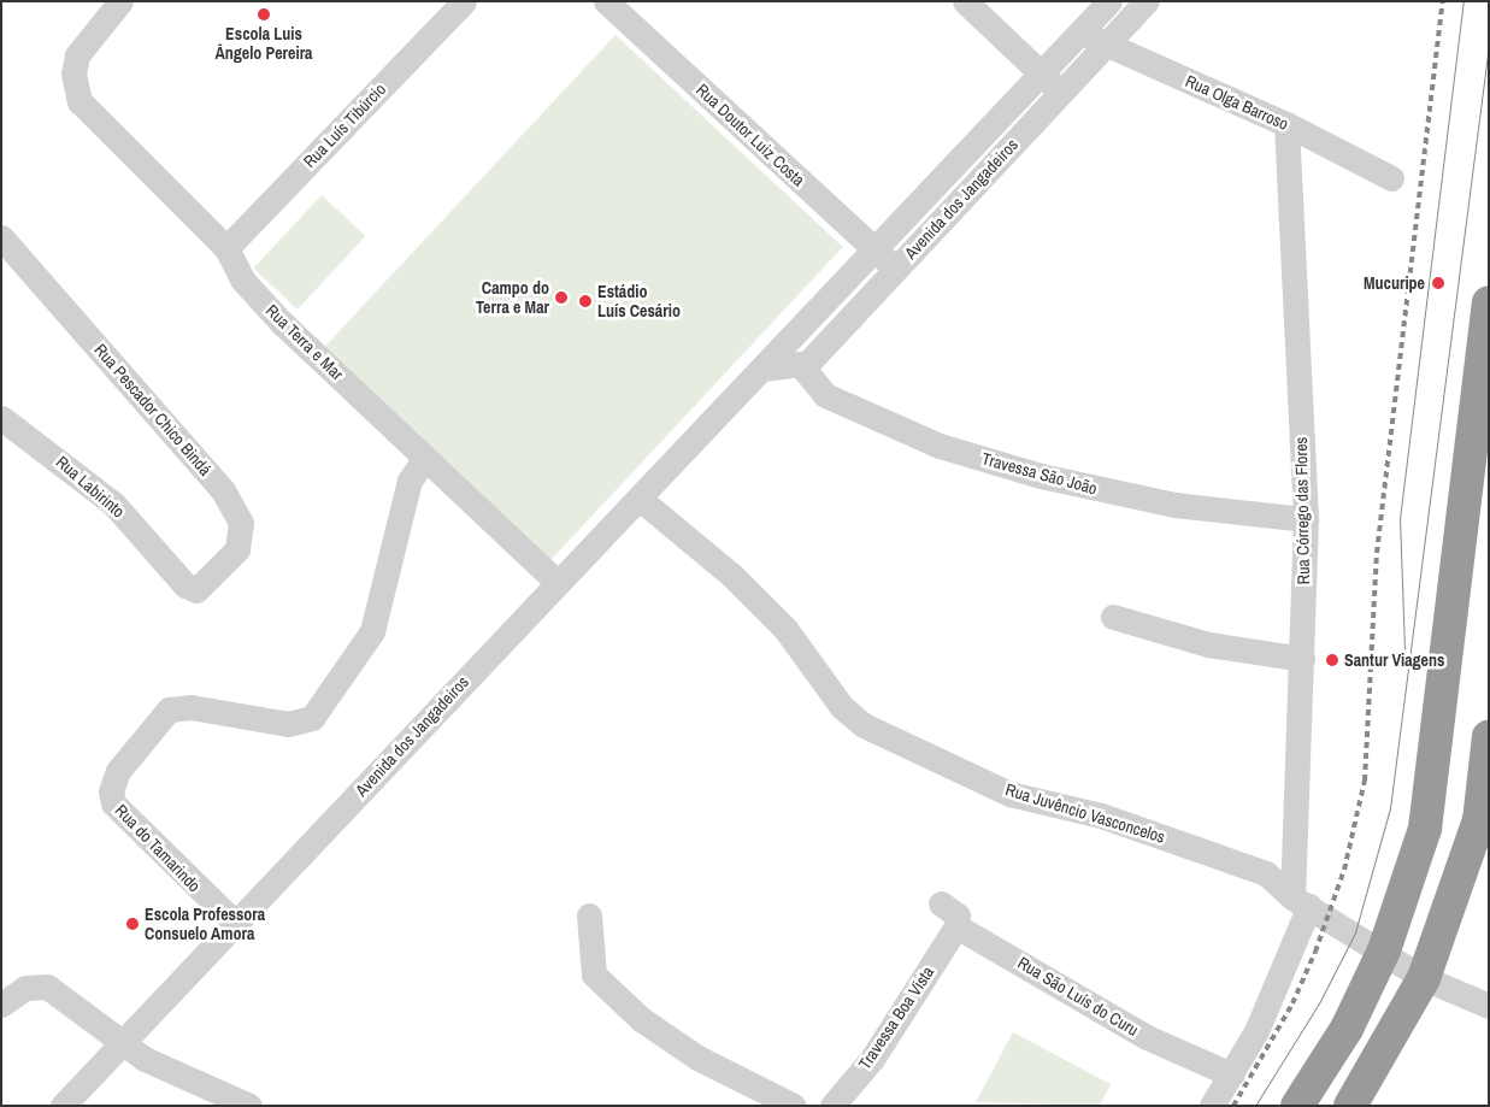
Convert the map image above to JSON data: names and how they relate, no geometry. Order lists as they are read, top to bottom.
{
  "streets": {
    "street": [
      "Rua Olga Barroso",
      "Rua Luís Tibúrcio",
      "Rua Doutor Luiz Costa",
      "Avenida dos Jangadeiros",
      "Rua Terra e Mar",
      "Rua Pescador Chico Bindá",
      "Travessa São João",
      "Rua Labirinto",
      "Rua Córrego das Flores",
      "Rua Juvêncio Vasconcelos",
      "Rua do Tamarindo",
      "Rua São Luís do Curu",
      "Travessa Boa Vista"
    ]
  },
  "crossings": [
    ["Rua Olga Barroso", "Avenida dos Jangadeiros"],
    ["Rua Olga Barroso", "Rua Córrego das Flores"],
    ["Rua Luís Tibúrcio", "Rua Terra e Mar"],
    ["Rua Doutor Luiz Costa", "Avenida dos Jangadeiros"],
    ["Avenida dos Jangadeiros", "Rua Terra e Mar"],
    ["Avenida dos Jangadeiros", "Travessa São João"],
    ["Avenida dos Jangadeiros", "Rua Juvêncio Vasconcelos"],
    ["Avenida dos Jangadeiros", "Rua do Tamarindo"],
    ["Rua Terra e Mar", "Rua do Tamarindo"],
    ["Rua Pescador Chico Bindá", "Rua Labirinto"],
    ["Travessa São João", "Rua Córrego das Flores"],
    ["Rua Córrego das Flores", "Rua Juvêncio Vasconcelos"],
    ["Rua São Luís do Curu", "Travessa Boa Vista"]
  ],
  "places": [
    "Escola Luis Ângelo Pereira",
    "Mucuripe",
    "Campo do Terra e Mar",
    "Estádio Luís Cesário",
    "Santur Viagens",
    "Escola Professora Consuelo Amora"
  ]
}
